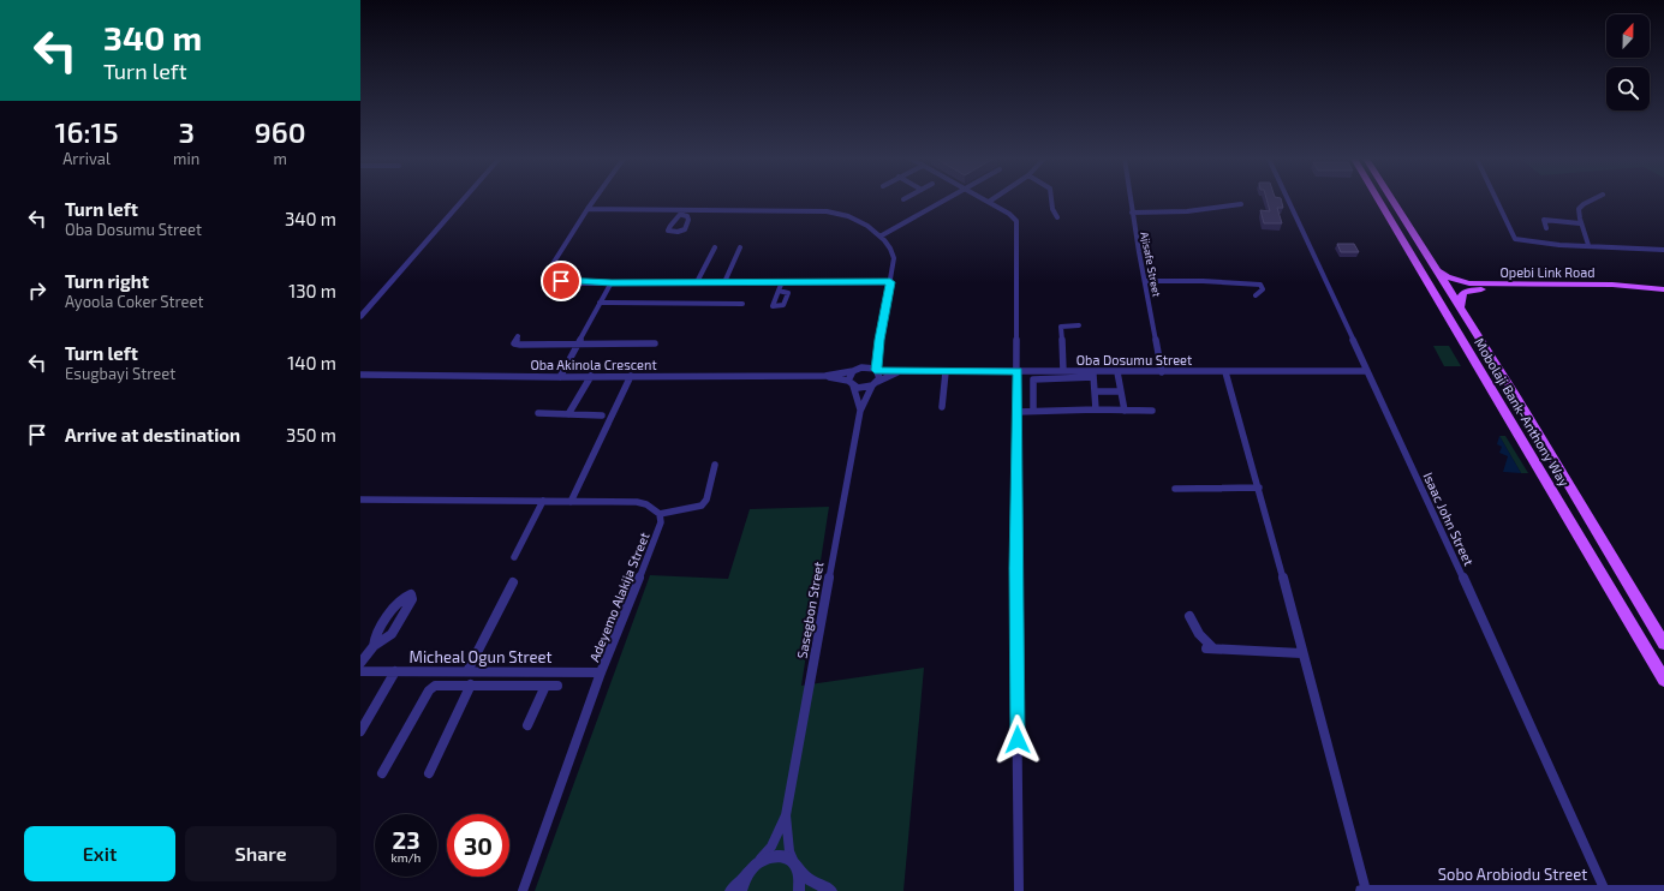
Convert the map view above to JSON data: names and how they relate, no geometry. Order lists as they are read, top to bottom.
{
  "streets": {
    "main road": ["Opebi Link Road", "Mobolaji Bank-Anthony Way"],
    "street": [
      "Ajisafe Street",
      "Oba Dosumu Street",
      "Oba Akinola Crescent",
      "Isaac John Street",
      "Adeyemo Alakija Street",
      "Sasegbon Street",
      "Micheal Ogun Street",
      "Sobo Arobiodu Street"
    ]
  },
  "crossings": [
    ["Ajisafe Street", "Oba Dosumu Street"],
    ["Opebi Link Road", "Mobolaji Bank-Anthony Way"],
    ["Oba Dosumu Street", "Isaac John Street"],
    ["Oba Dosumu Street", "Sasegbon Street"],
    ["Isaac John Street", "Sobo Arobiodu Street"],
    ["Adeyemo Alakija Street", "Micheal Ogun Street"]
  ],
  "north": "top",
  "page": {
    "turn": ["340 m", "Turn left"],
    "eta": [
      "16:15",
      "Arrival",
      "3",
      "min",
      "960",
      "m"
    ],
    "list": [
      {
        "name": "Turn left",
        "note": "Oba Dosumu Street",
        "value": "340 m"
      },
      {
        "name": "Turn right",
        "note": "Ayoola Coker Street",
        "value": "130 m"
      },
      {
        "name": "Turn left",
        "note": "Esugbayi Street",
        "value": "140 m"
      },
      {
        "name": "Arrive at destination",
        "value": "350 m"
      }
    ],
    "speed": "23 km/h",
    "limit": "30",
    "buttons": ["Exit", "Share"]
  }
}
